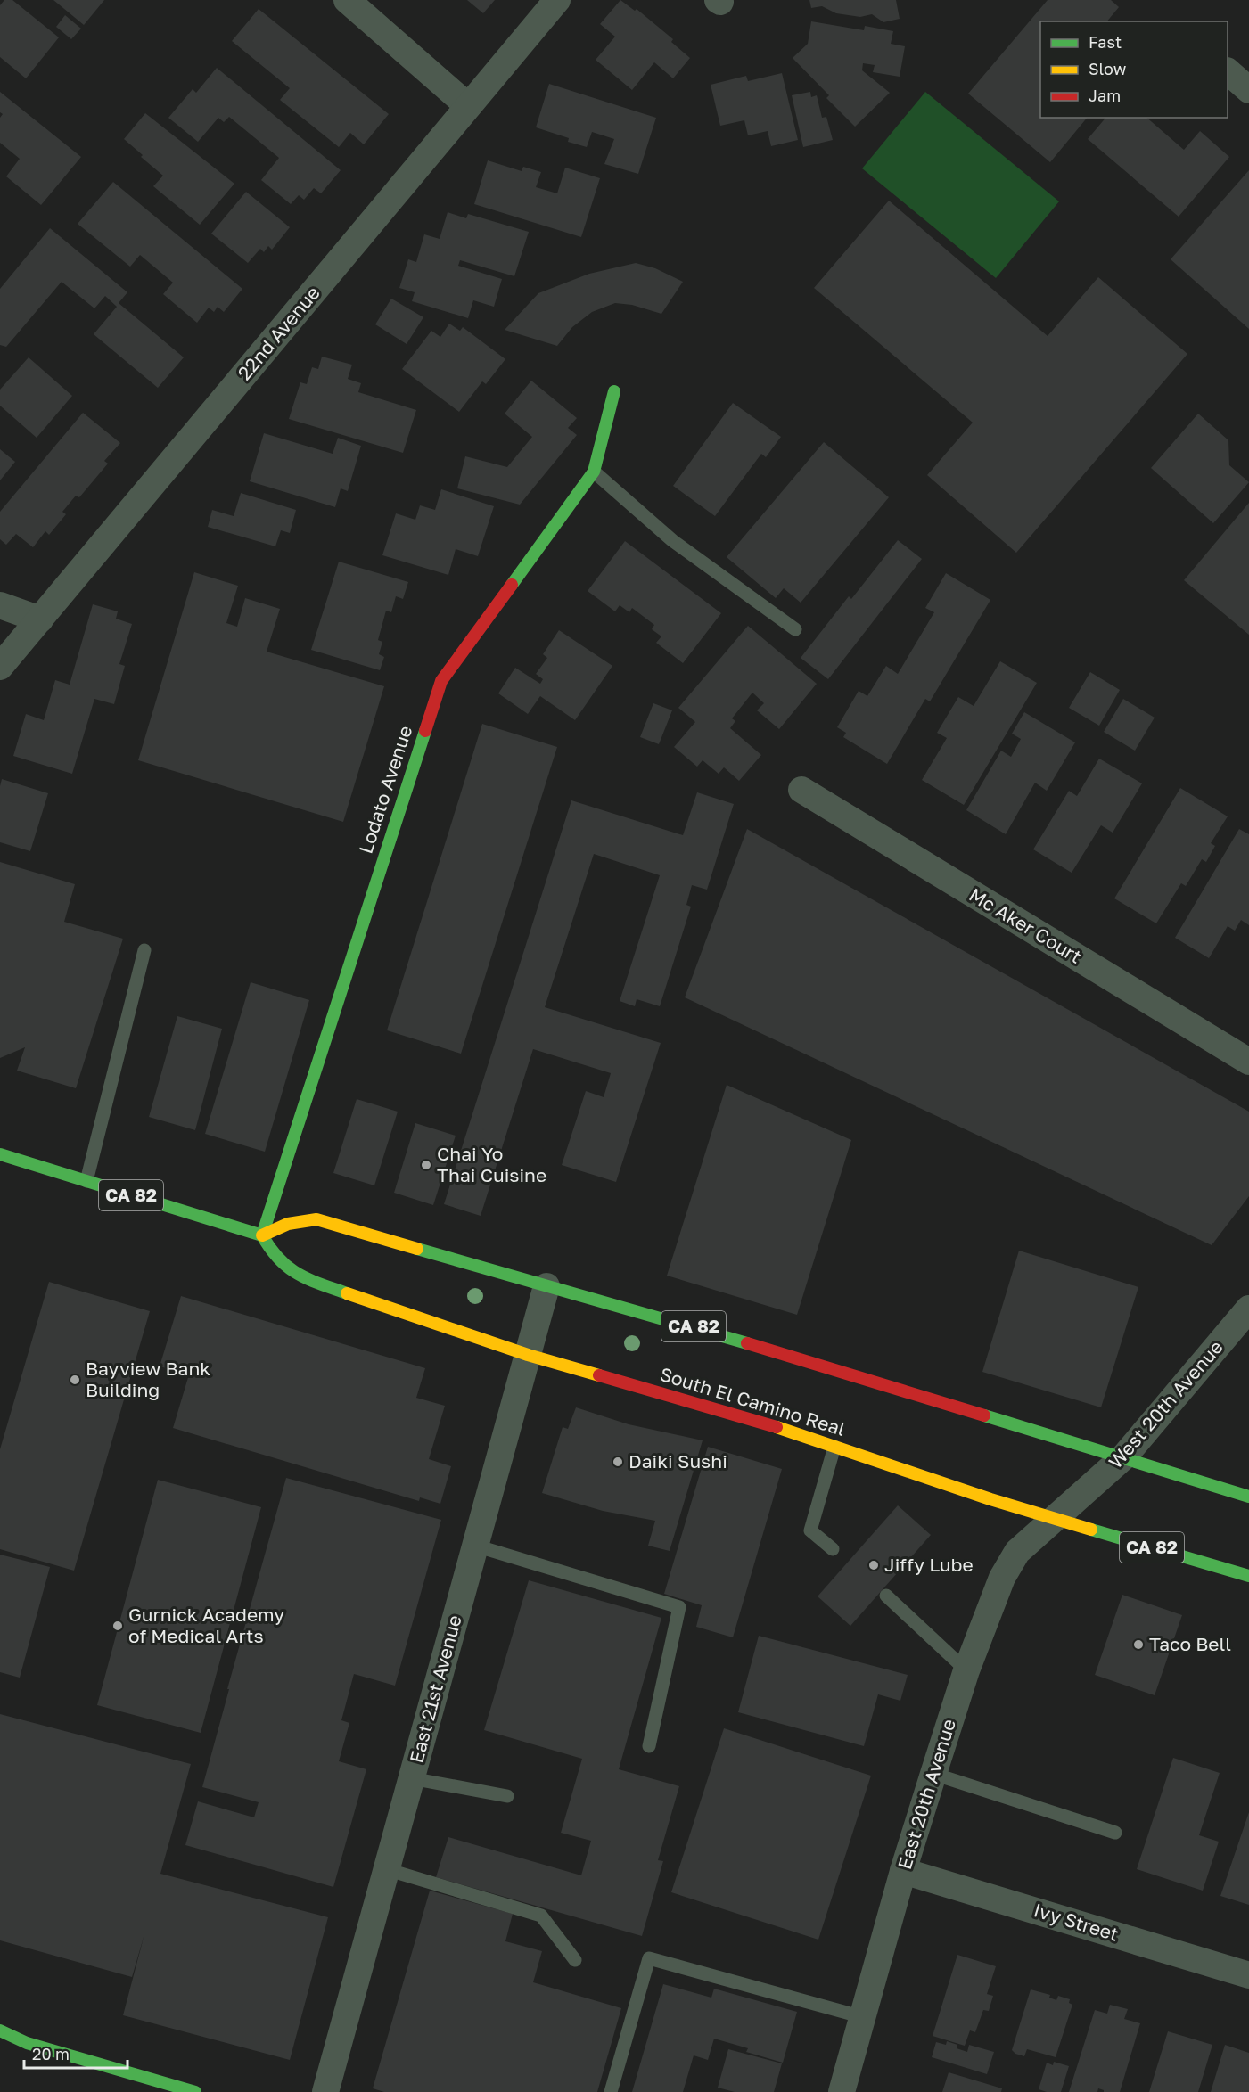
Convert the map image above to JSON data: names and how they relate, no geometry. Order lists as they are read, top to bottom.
{
  "streets": {
    "main road": ["Lodato Avenue", "CA 82", "South El Camino Real"],
    "street": [
      "22nd Avenue",
      "Mc Aker Court",
      "West 20th Avenue",
      "East 21st Avenue",
      "East 20th Avenue",
      "Ivy Street"
    ]
  },
  "crossings": [
    ["Lodato Avenue", "CA 82"],
    ["Lodato Avenue", "South El Camino Real"],
    ["CA 82", "South El Camino Real"],
    ["CA 82", "West 20th Avenue"],
    ["CA 82", "East 21st Avenue"],
    ["South El Camino Real", "West 20th Avenue"],
    ["South El Camino Real", "East 21st Avenue"],
    ["South El Camino Real", "East 20th Avenue"],
    ["West 20th Avenue", "East 20th Avenue"],
    ["East 20th Avenue", "Ivy Street"]
  ],
  "places": [
    "Chai Yo Thai Cuisine",
    "Bayview Bank Building",
    "Daiki Sushi",
    "Jiffy Lube",
    "Gurnick Academy of Medical Arts",
    "Taco Bell"
  ],
  "legend": ["Fast", "Slow", "Jam"],
  "scale_bar": "20 m"
}
